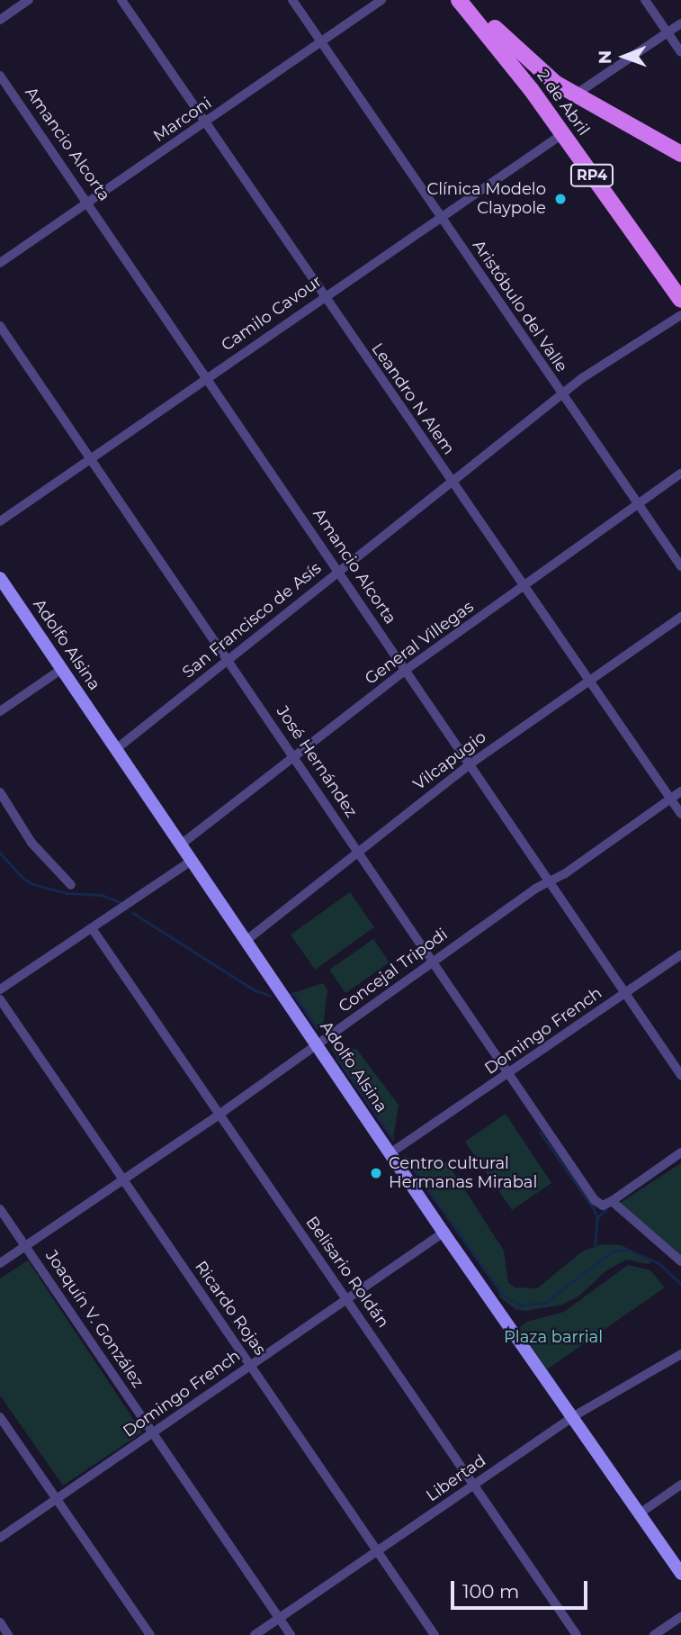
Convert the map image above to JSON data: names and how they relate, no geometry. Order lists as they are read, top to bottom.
{
  "streets": {
    "main road": ["2 de Abril", "RP4"],
    "street": [
      "Marconi",
      "Amancio Alcorta",
      "Aristóbulo del Valle",
      "Camilo Cavour",
      "Leandro N Alem",
      "San Francisco de Asís",
      "General Villegas",
      "Adolfo Alsina",
      "Vilcapugio",
      "José Hernández",
      "Concejal Tripodi",
      "Domingo French",
      "Belisario Roldán",
      "Ricardo Rojas",
      "Joaquín V. González",
      "Libertad"
    ]
  },
  "crossings": [
    ["2 de Abril", "Camilo Cavour"],
    ["Marconi", "Amancio Alcorta"],
    ["Marconi", "Aristóbulo del Valle"],
    ["Marconi", "Leandro N Alem"],
    ["Amancio Alcorta", "Camilo Cavour"],
    ["Amancio Alcorta", "San Francisco de Asís"],
    ["Amancio Alcorta", "General Villegas"],
    ["Amancio Alcorta", "Vilcapugio"],
    ["Amancio Alcorta", "Concejal Tripodi"],
    ["Amancio Alcorta", "Domingo French"],
    ["Aristóbulo del Valle", "Camilo Cavour"],
    ["Aristóbulo del Valle", "San Francisco de Asís"],
    ["Aristóbulo del Valle", "General Villegas"],
    ["Camilo Cavour", "Leandro N Alem"],
    ["Camilo Cavour", "José Hernández"],
    ["Leandro N Alem", "San Francisco de Asís"],
    ["Leandro N Alem", "General Villegas"],
    ["Leandro N Alem", "Vilcapugio"],
    ["Leandro N Alem", "Concejal Tripodi"],
    ["San Francisco de Asís", "Adolfo Alsina"],
    ["San Francisco de Asís", "José Hernández"],
    ["General Villegas", "Adolfo Alsina"],
    ["General Villegas", "José Hernández"],
    ["Adolfo Alsina", "Vilcapugio"],
    ["Adolfo Alsina", "Concejal Tripodi"],
    ["Adolfo Alsina", "Domingo French"],
    ["Adolfo Alsina", "Libertad"],
    ["Vilcapugio", "José Hernández"],
    ["José Hernández", "Concejal Tripodi"],
    ["José Hernández", "Domingo French"],
    ["Concejal Tripodi", "Belisario Roldán"],
    ["Concejal Tripodi", "Ricardo Rojas"],
    ["Concejal Tripodi", "Joaquín V. González"],
    ["Domingo French", "Belisario Roldán"],
    ["Domingo French", "Ricardo Rojas"],
    ["Domingo French", "Joaquín V. González"],
    ["Belisario Roldán", "Libertad"],
    ["Ricardo Rojas", "Libertad"],
    ["Joaquín V. González", "Libertad"]
  ],
  "parks": ["Plaza barrial"],
  "places": ["Clínica Modelo Claypole", "Centro cultural Hermanas Mirabal"],
  "scale_bar": "100 m",
  "north": "left"
}
